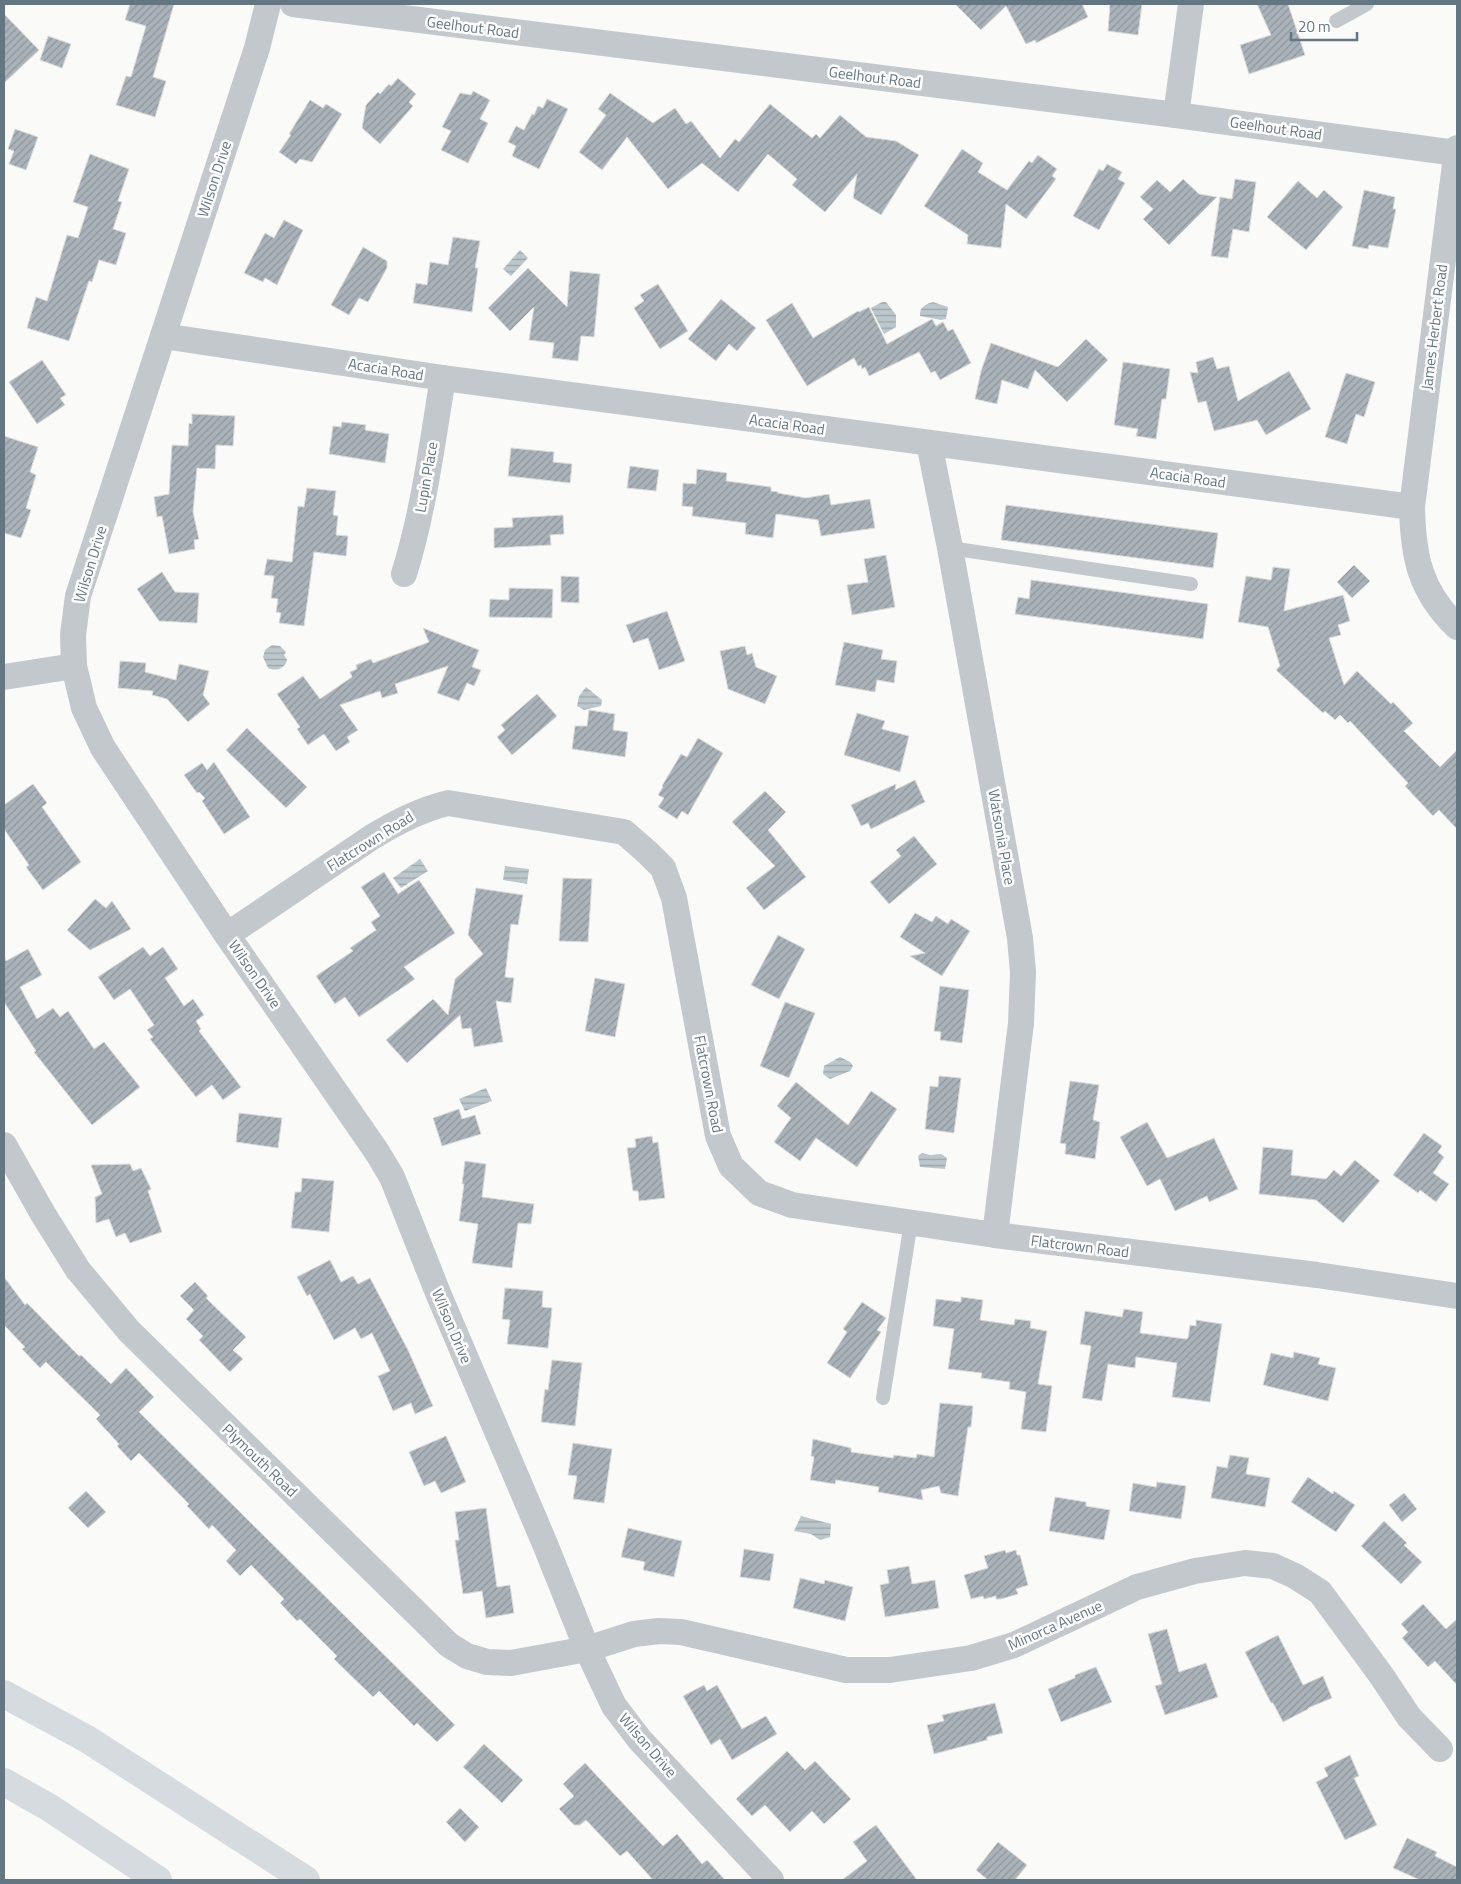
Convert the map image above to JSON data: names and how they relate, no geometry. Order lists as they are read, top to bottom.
{
  "streets": {
    "street": [
      "Geelhout Road",
      "Wilson Drive",
      "James Herbert Road",
      "Acacia Road",
      "Lupin Place",
      "Watsonia Place",
      "Flatcrown Road",
      "Plymouth Road",
      "Minorca Avenue"
    ]
  },
  "crossings": [
    ["Geelhout Road", "James Herbert Road"],
    ["Wilson Drive", "Acacia Road"],
    ["Wilson Drive", "Flatcrown Road"],
    ["Wilson Drive", "Plymouth Road"],
    ["Wilson Drive", "Minorca Avenue"],
    ["James Herbert Road", "Acacia Road"],
    ["Acacia Road", "Lupin Place"],
    ["Acacia Road", "Watsonia Place"],
    ["Watsonia Place", "Flatcrown Road"],
    ["Plymouth Road", "Minorca Avenue"]
  ],
  "scale_bar": "20 m"
}
